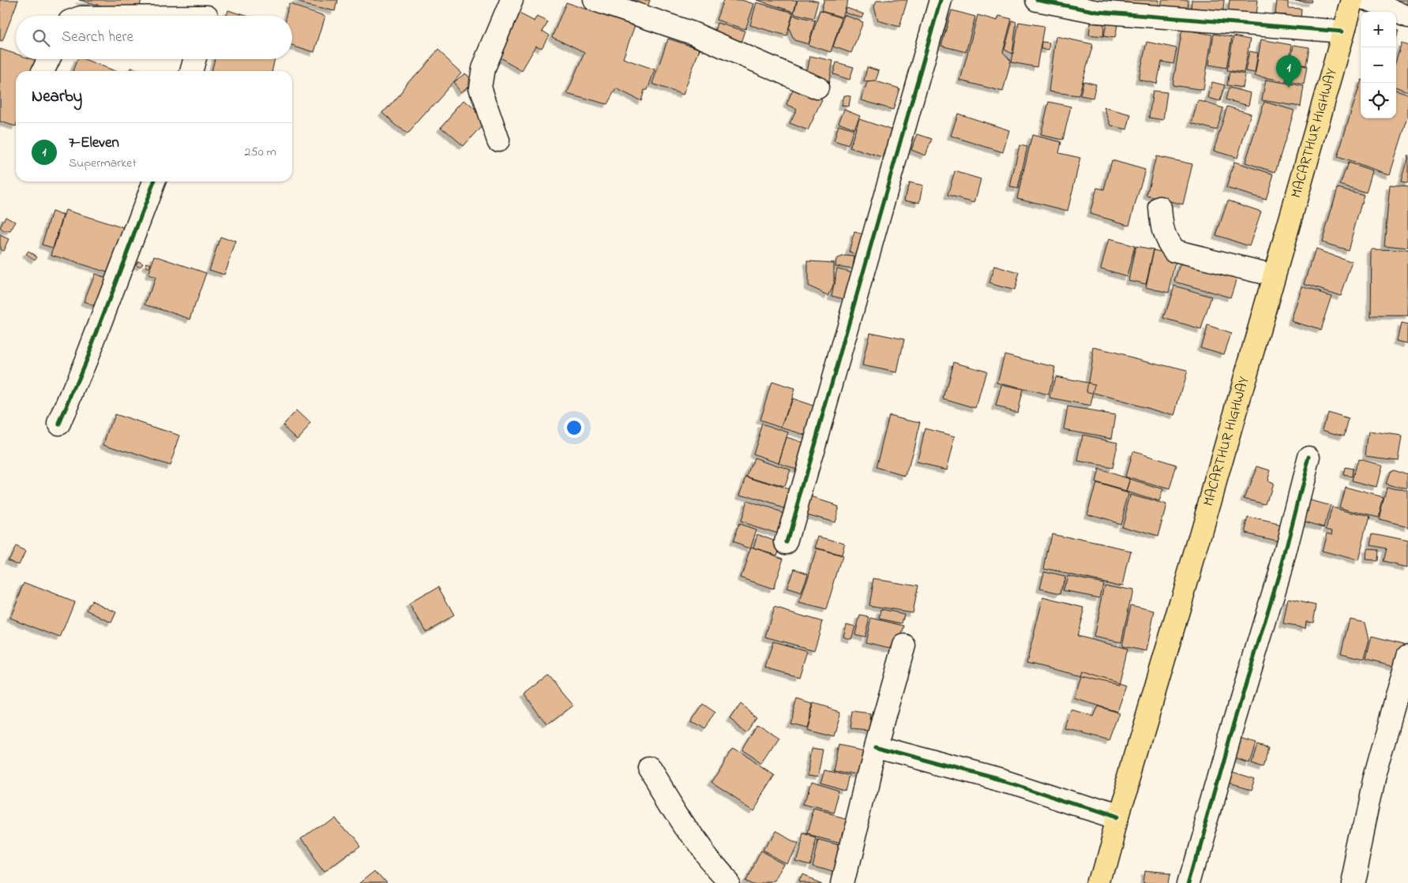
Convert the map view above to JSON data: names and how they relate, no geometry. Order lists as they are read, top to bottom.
{
  "streets": {
    "highway": ["MACARTHUR HIGHWAY"]
  },
  "page": {
    "map_buttons": ["+", "−"],
    "search": "Search here",
    "pins": "1",
    "heading": "Nearby",
    "list": [
      {
        "mark": "1",
        "name": "7-Eleven",
        "note": "Supermarket",
        "value": "250 m"
      }
    ]
  }
}
